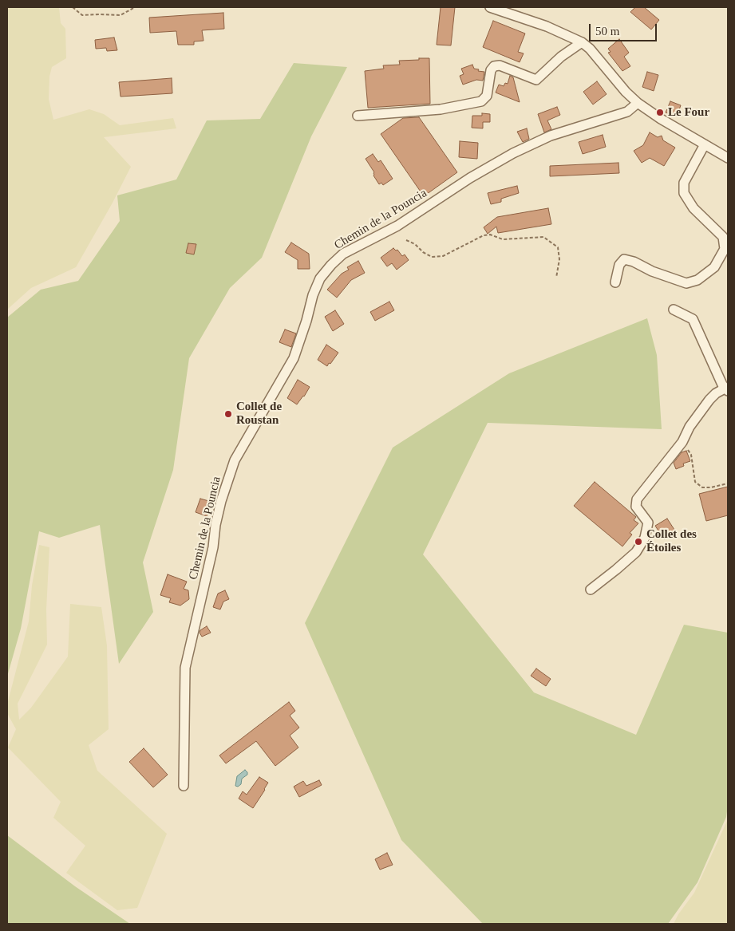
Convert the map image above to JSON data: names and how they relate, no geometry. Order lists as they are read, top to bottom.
{
  "streets": {
    "street": ["Chemin de la Pouncia"]
  },
  "places": ["Le Four", "Collet de Roustan", "Collet des Étoiles"],
  "scale_bar": "50 m"
}
